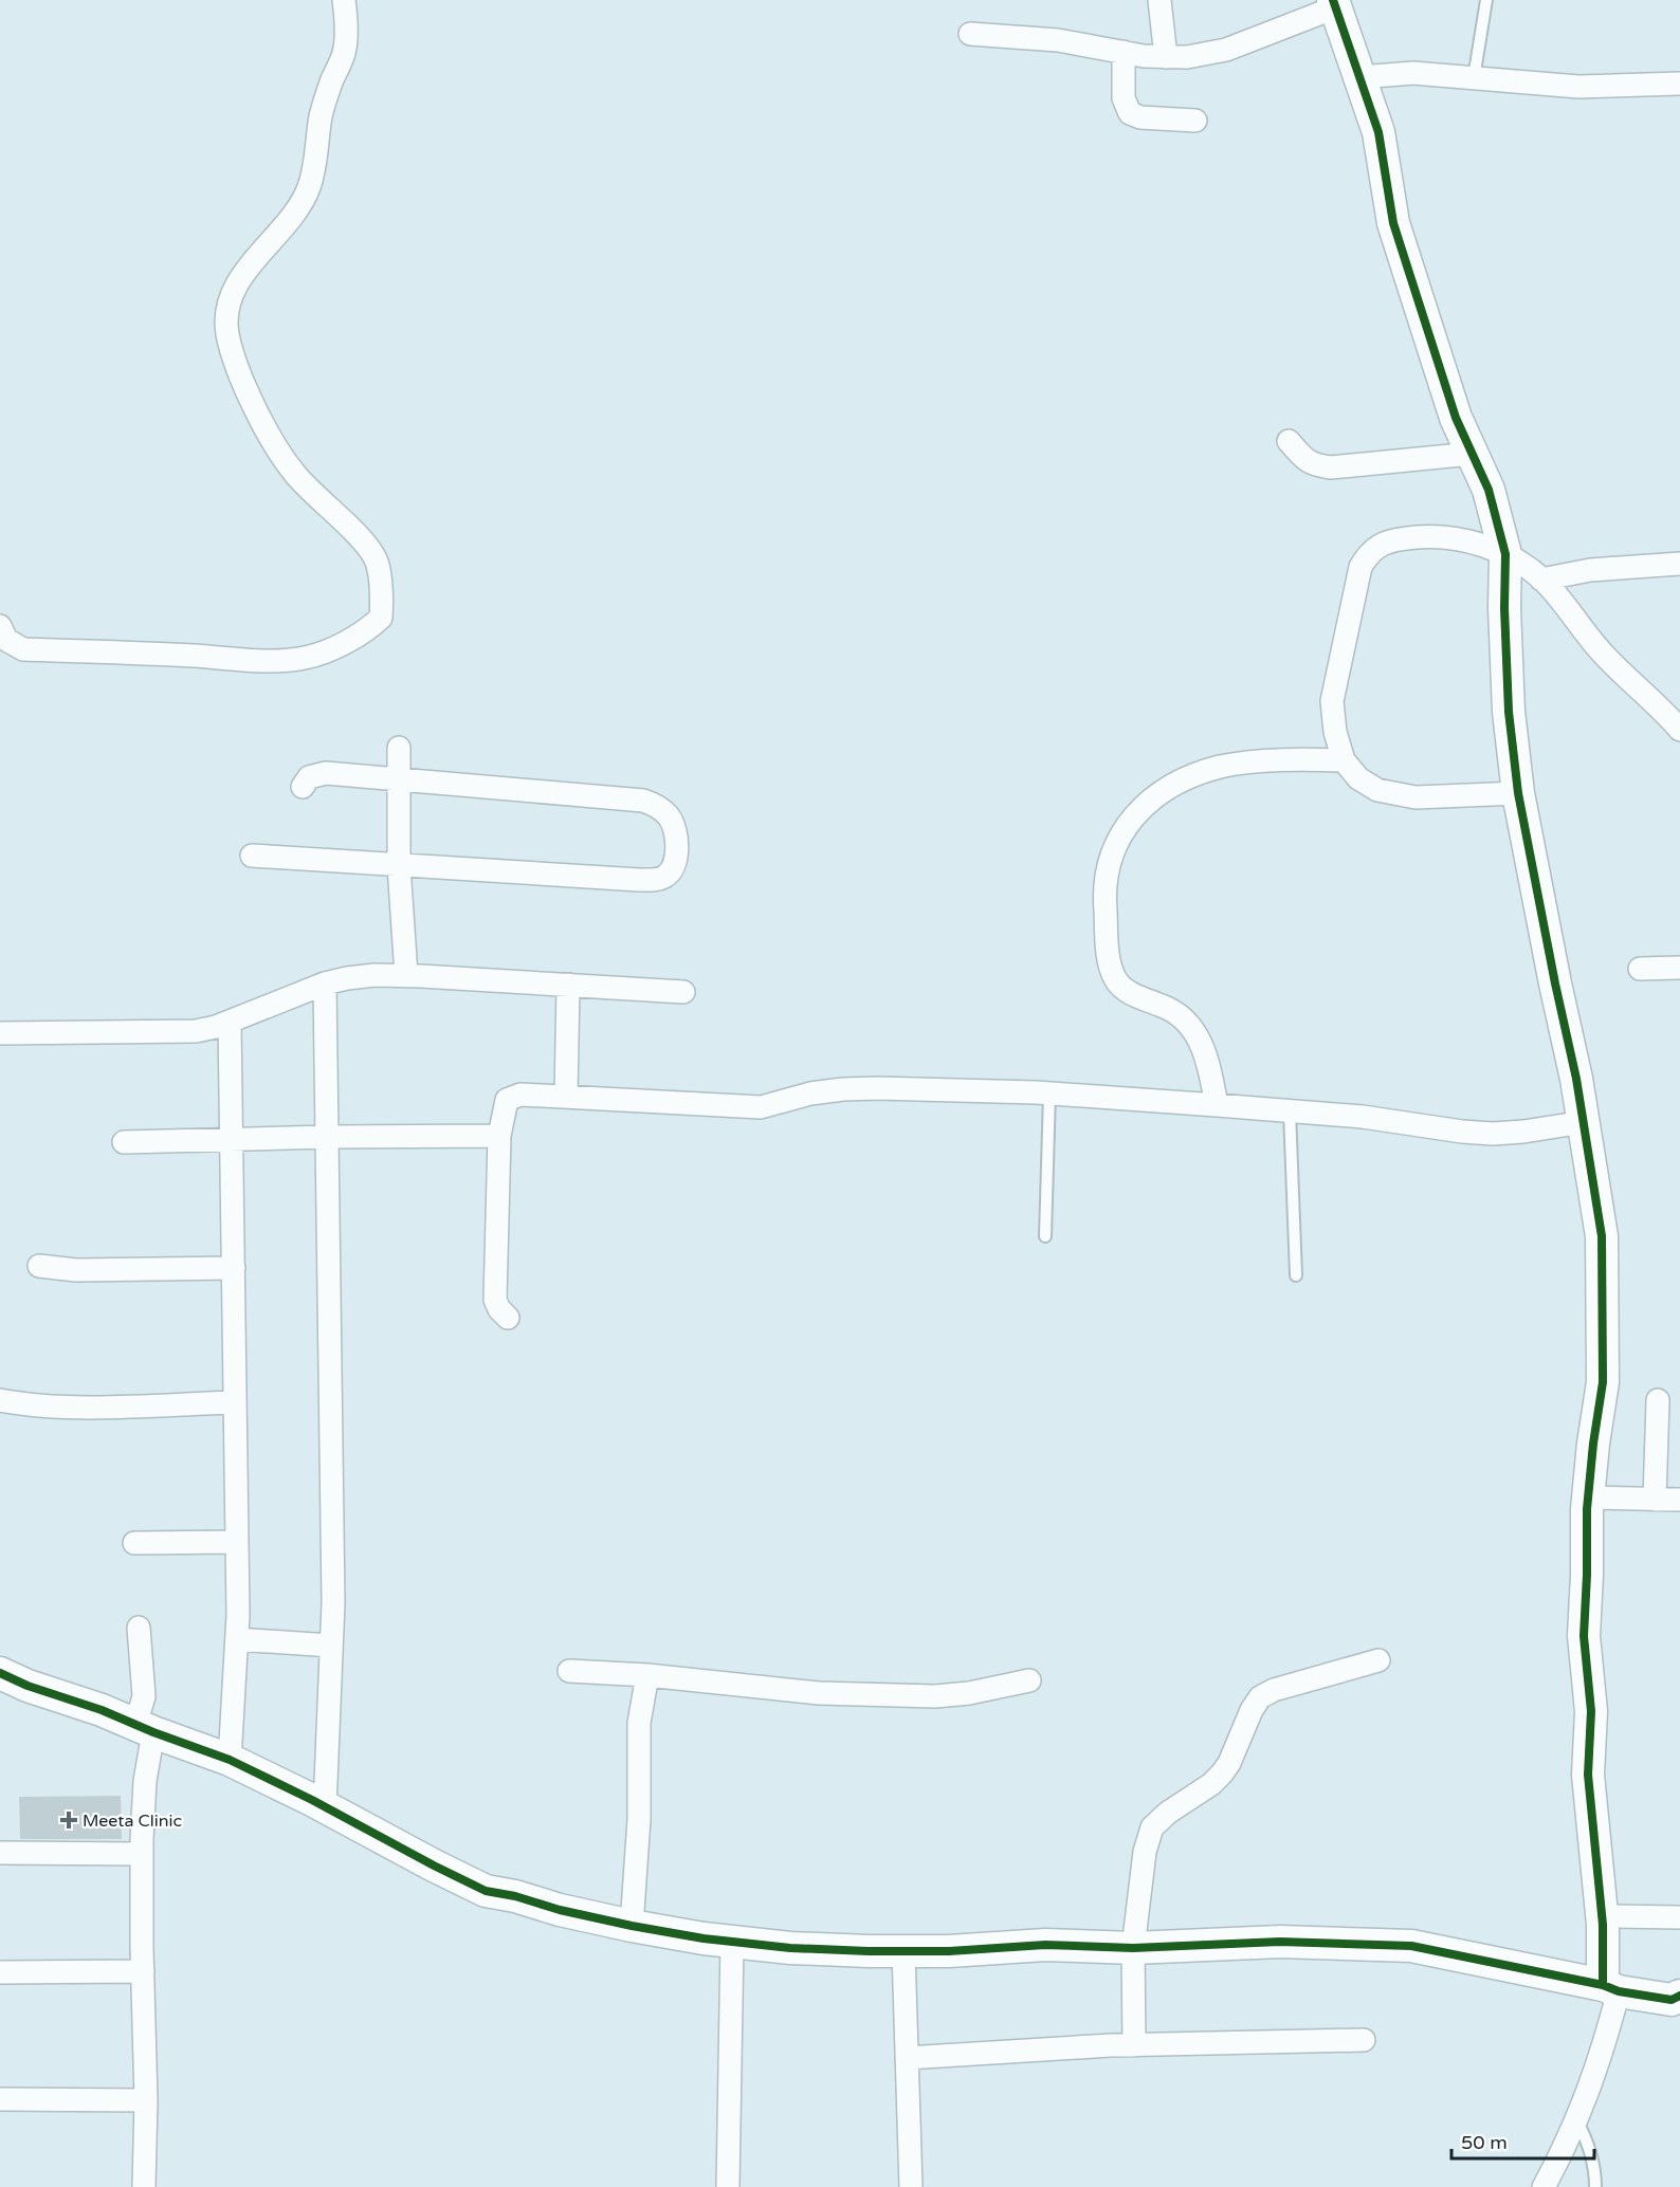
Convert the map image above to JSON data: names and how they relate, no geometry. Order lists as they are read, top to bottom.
{
  "places": {
    "health": ["Meeta Clinic"]
  },
  "scale_bar": "50 m"
}
